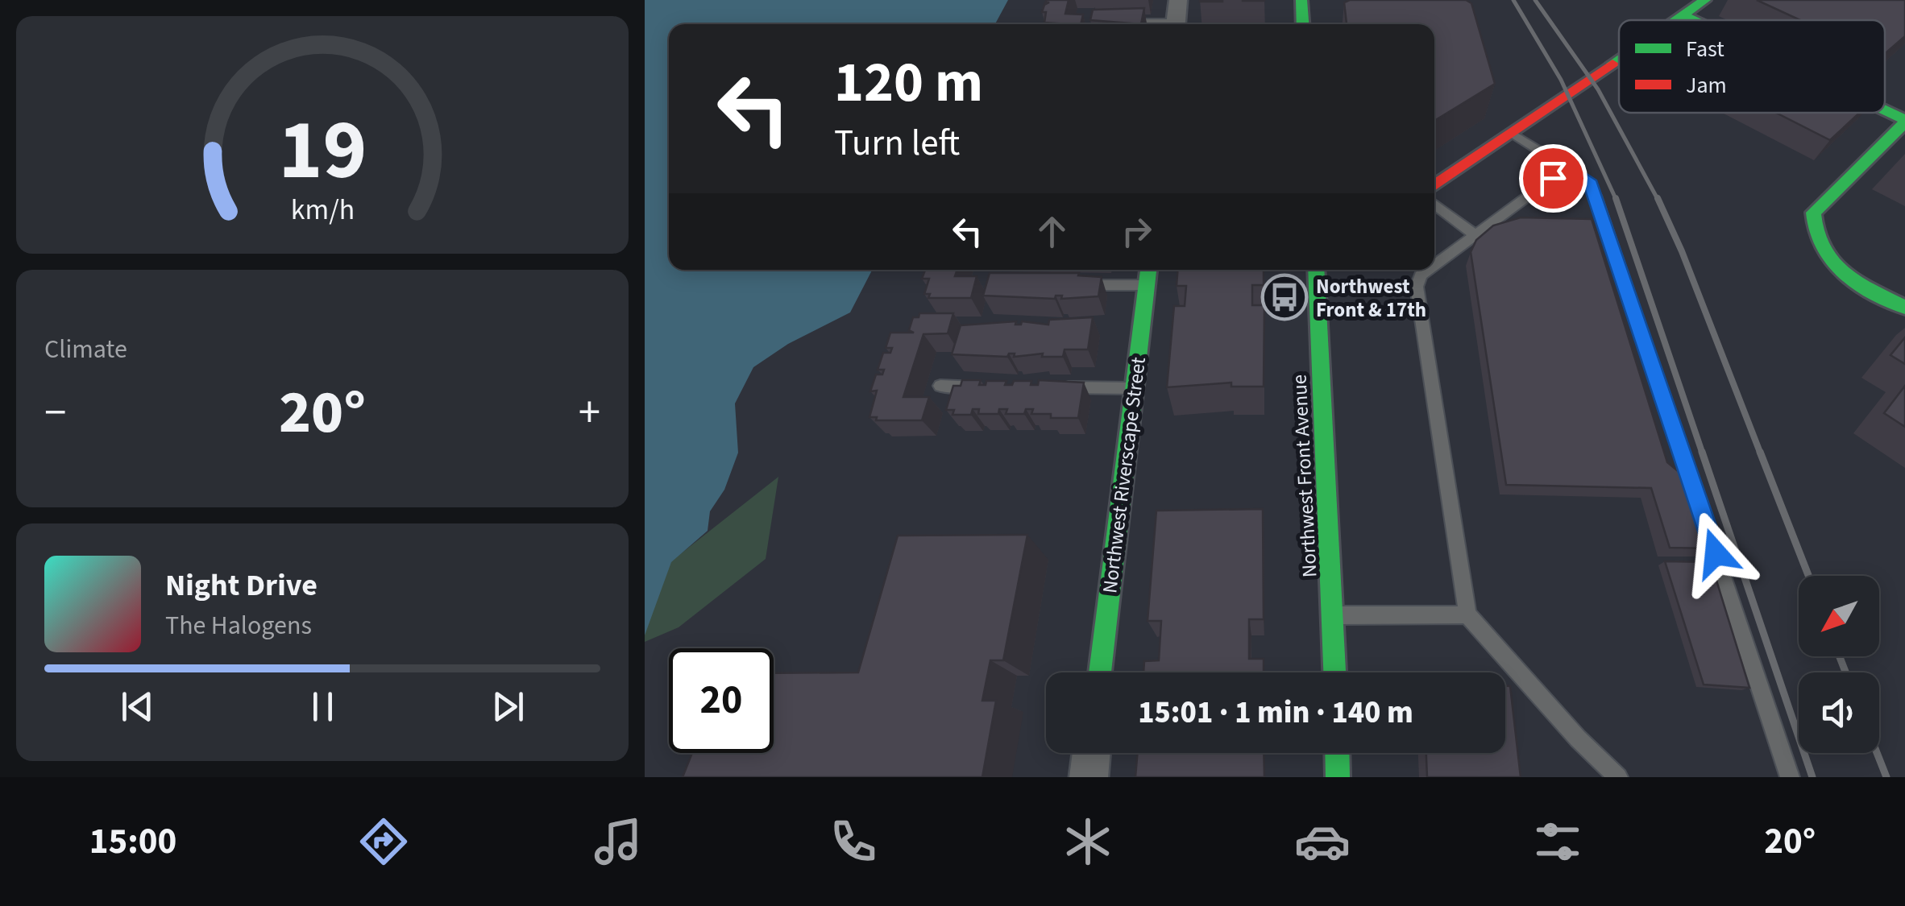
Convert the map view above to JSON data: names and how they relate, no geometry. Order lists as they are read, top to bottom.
{
  "streets": {
    "street": ["Northwest Riverscape Street", "Northwest Front Avenue"]
  },
  "places": {
    "bus stop": ["Northwest Front & 17th"]
  },
  "legend": ["Fast", "Jam"],
  "north": "bottom left",
  "page": {
    "turn": ["120 m", "Turn left"],
    "tile": "Climate",
    "heat": ["−", "20°", "+"],
    "song": ["Night Drive", "The Halogens"],
    "limit": "20",
    "trip": "15:01 · 1 min · 140 m",
    "tabs": ["15:00", "20°"],
    "gauge": ["19", "km/h"]
  }
}
